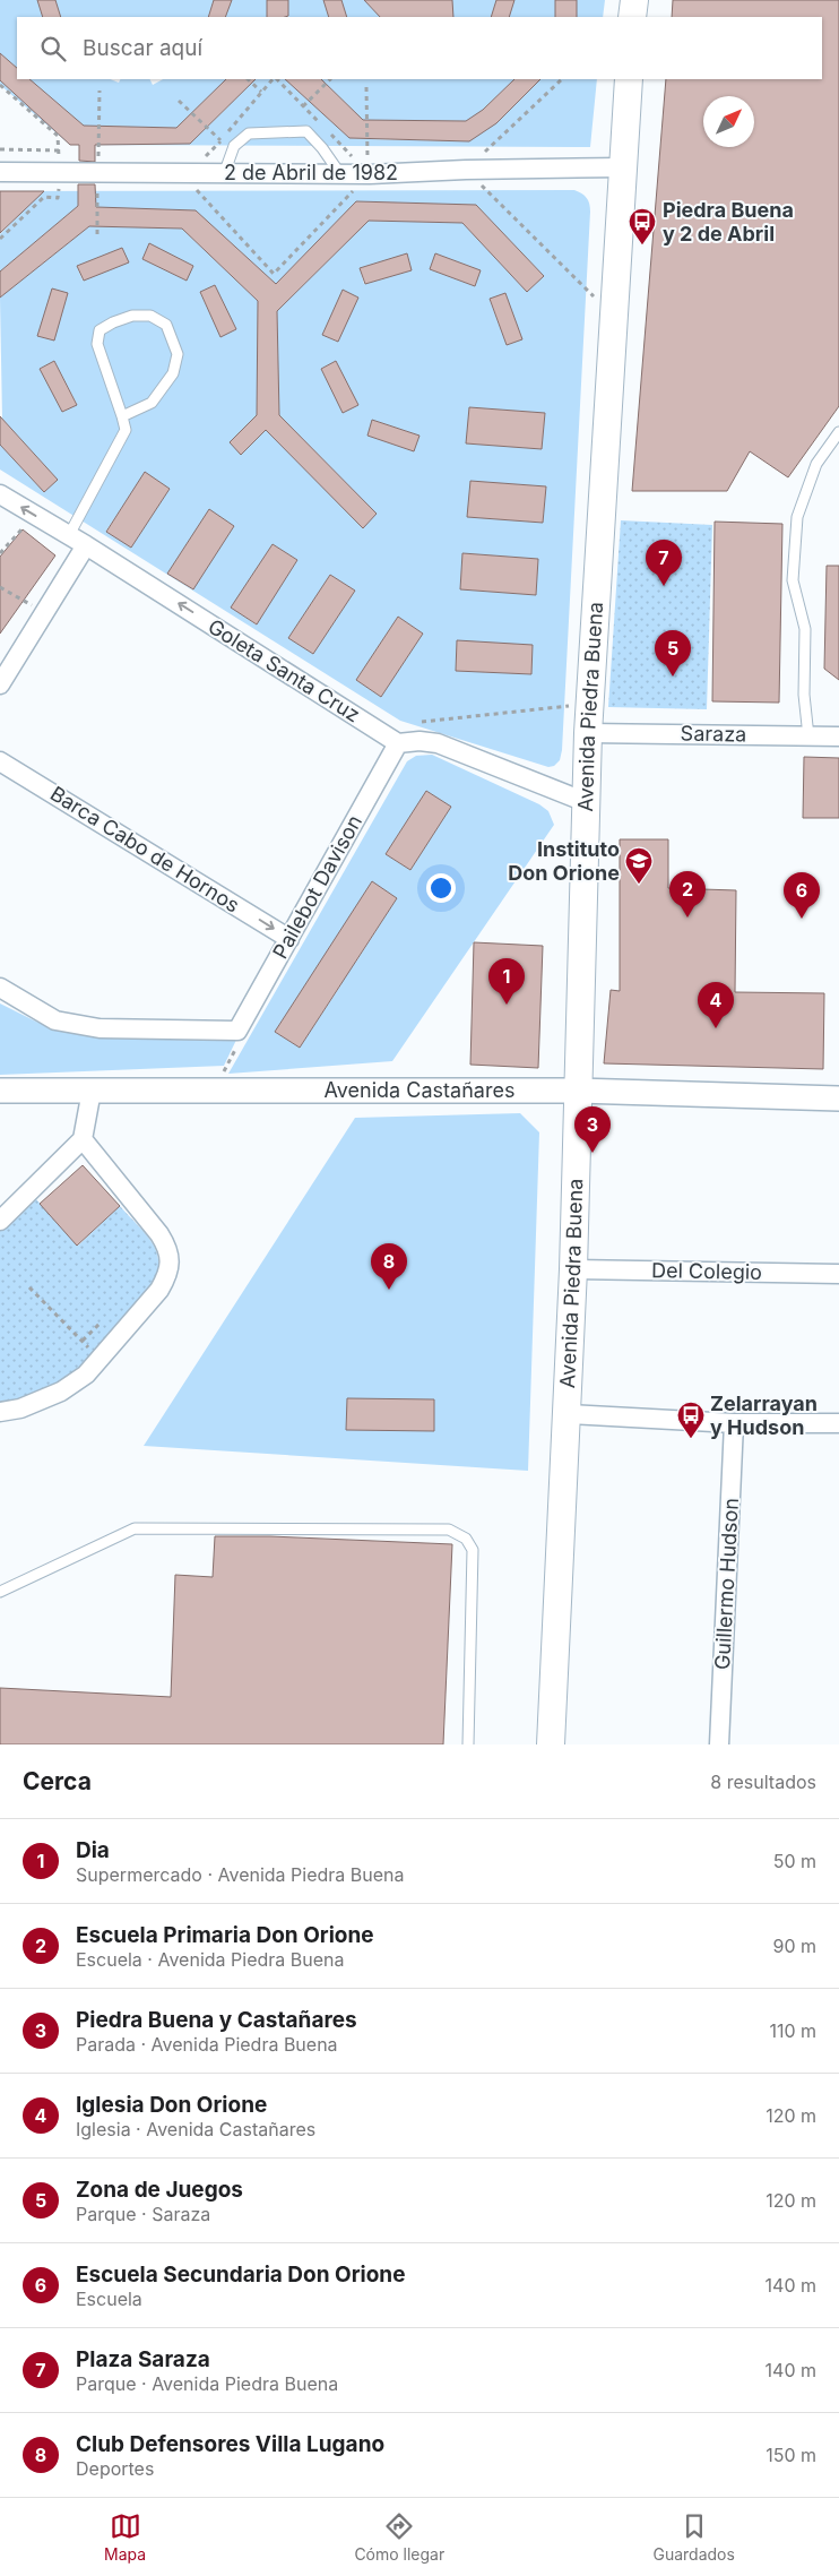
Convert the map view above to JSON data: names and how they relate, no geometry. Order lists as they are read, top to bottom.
{
  "streets": {
    "main road": ["Avenida Piedra Buena"],
    "street": [
      "2 de Abril de 1982",
      "Goleta Santa Cruz",
      "Saraza",
      "Barca Cabo de Hornos",
      "Pailebot Davison",
      "Avenida Castañares",
      "Del Colegio",
      "Guillermo Hudson"
    ]
  },
  "crossings": [
    ["2 de Abril de 1982", "Avenida Piedra Buena"],
    ["Goleta Santa Cruz", "Pailebot Davison"],
    ["Avenida Piedra Buena", "Saraza"],
    ["Avenida Piedra Buena", "Avenida Castañares"],
    ["Avenida Piedra Buena", "Del Colegio"],
    ["Barca Cabo de Hornos", "Pailebot Davison"]
  ],
  "one_way": ["Goleta Santa Cruz"],
  "places": {
    "bus stop": ["Piedra Buena y 2 de Abril", "Zelarrayan y Hudson"],
    "school or university": ["Instituto Don Orione"]
  },
  "north": "top right",
  "page": {
    "search": "Buscar aquí",
    "pins": [
      "7",
      "5",
      "2",
      "6",
      "1",
      "4",
      "3",
      "8"
    ],
    "heading": ["Cerca", "8 resultados"],
    "list": [
      {
        "mark": "1",
        "name": "Dia",
        "note": "Supermercado · Avenida Piedra Buena",
        "value": "50 m"
      },
      {
        "mark": "2",
        "name": "Escuela Primaria Don Orione",
        "note": "Escuela · Avenida Piedra Buena",
        "value": "90 m"
      },
      {
        "mark": "3",
        "name": "Piedra Buena y Castañares",
        "note": "Parada · Avenida Piedra Buena",
        "value": "110 m"
      },
      {
        "mark": "4",
        "name": "Iglesia Don Orione",
        "note": "Iglesia · Avenida Castañares",
        "value": "120 m"
      },
      {
        "mark": "5",
        "name": "Zona de Juegos",
        "note": "Parque · Saraza",
        "value": "120 m"
      },
      {
        "mark": "6",
        "name": "Escuela Secundaria Don Orione",
        "note": "Escuela",
        "value": "140 m"
      },
      {
        "mark": "7",
        "name": "Plaza Saraza",
        "note": "Parque · Avenida Piedra Buena",
        "value": "140 m"
      },
      {
        "mark": "8",
        "name": "Club Defensores Villa Lugano",
        "note": "Deportes",
        "value": "150 m"
      }
    ],
    "nav": ["Mapa", "Cómo llegar", "Guardados"]
  }
}
